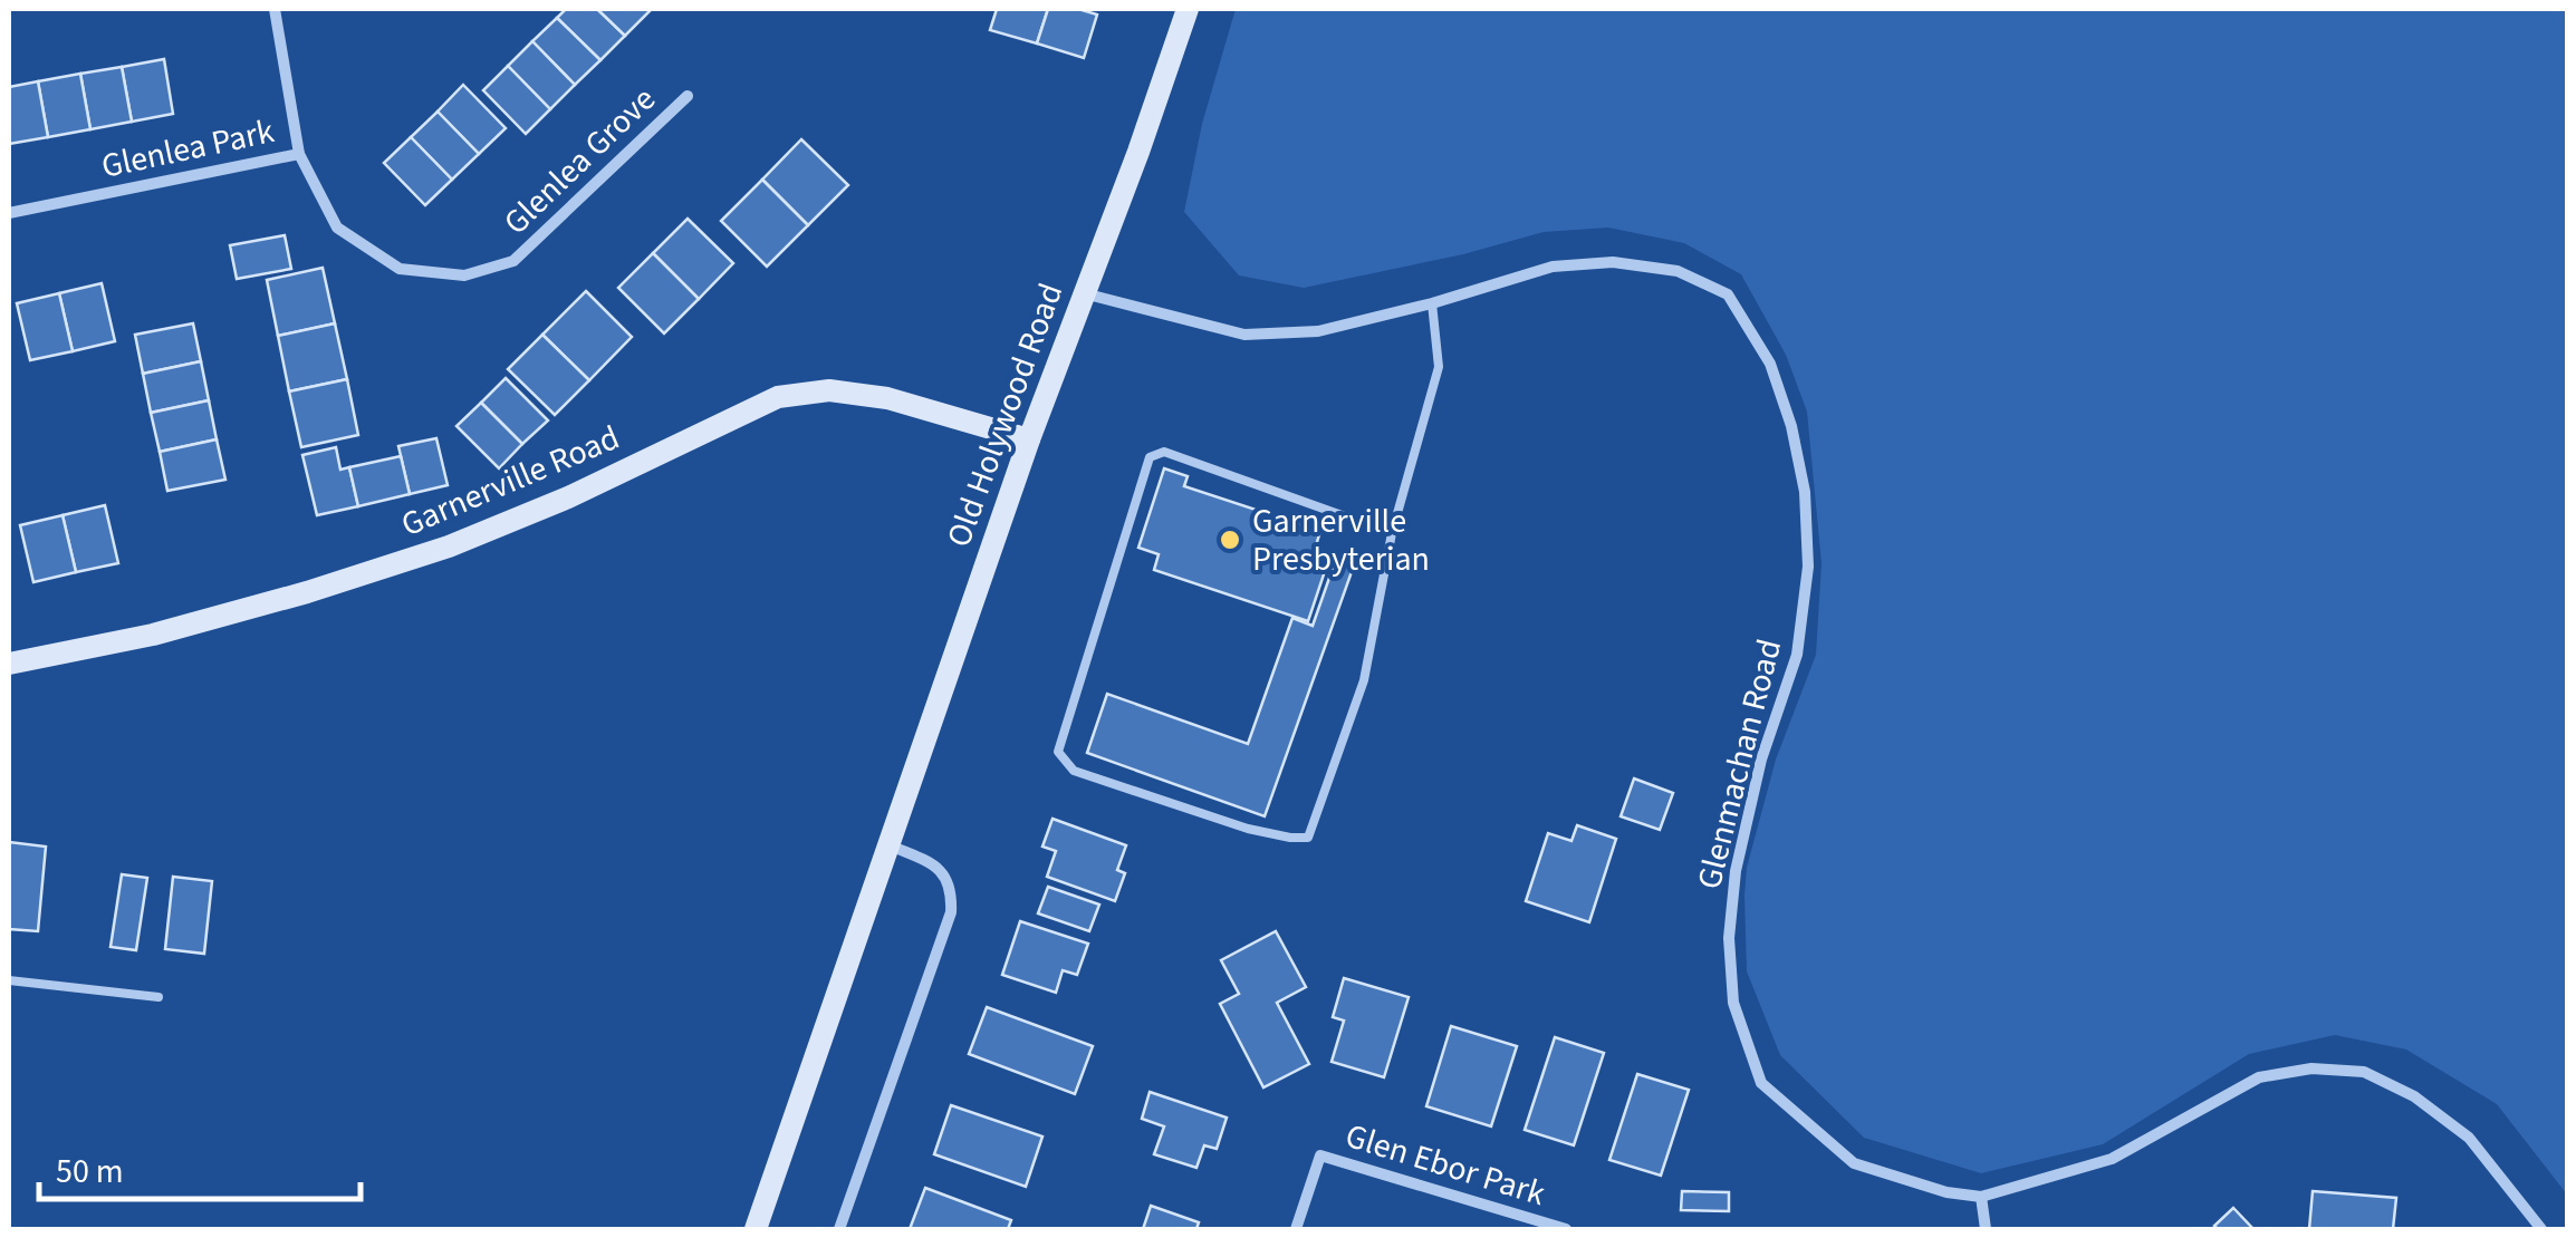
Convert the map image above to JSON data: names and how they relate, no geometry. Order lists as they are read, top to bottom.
{
  "streets": {
    "street": [
      "Glenlea Park",
      "Glenlea Grove",
      "Old Holywood Road",
      "Garnerville Road",
      "Glenmachan Road",
      "Glen Ebor Park"
    ]
  },
  "crossings": [
    ["Glenlea Park", "Glenlea Grove"],
    ["Old Holywood Road", "Garnerville Road"],
    ["Old Holywood Road", "Glenmachan Road"]
  ],
  "places": ["Garnerville Presbyterian"],
  "scale_bar": "50 m"
}
